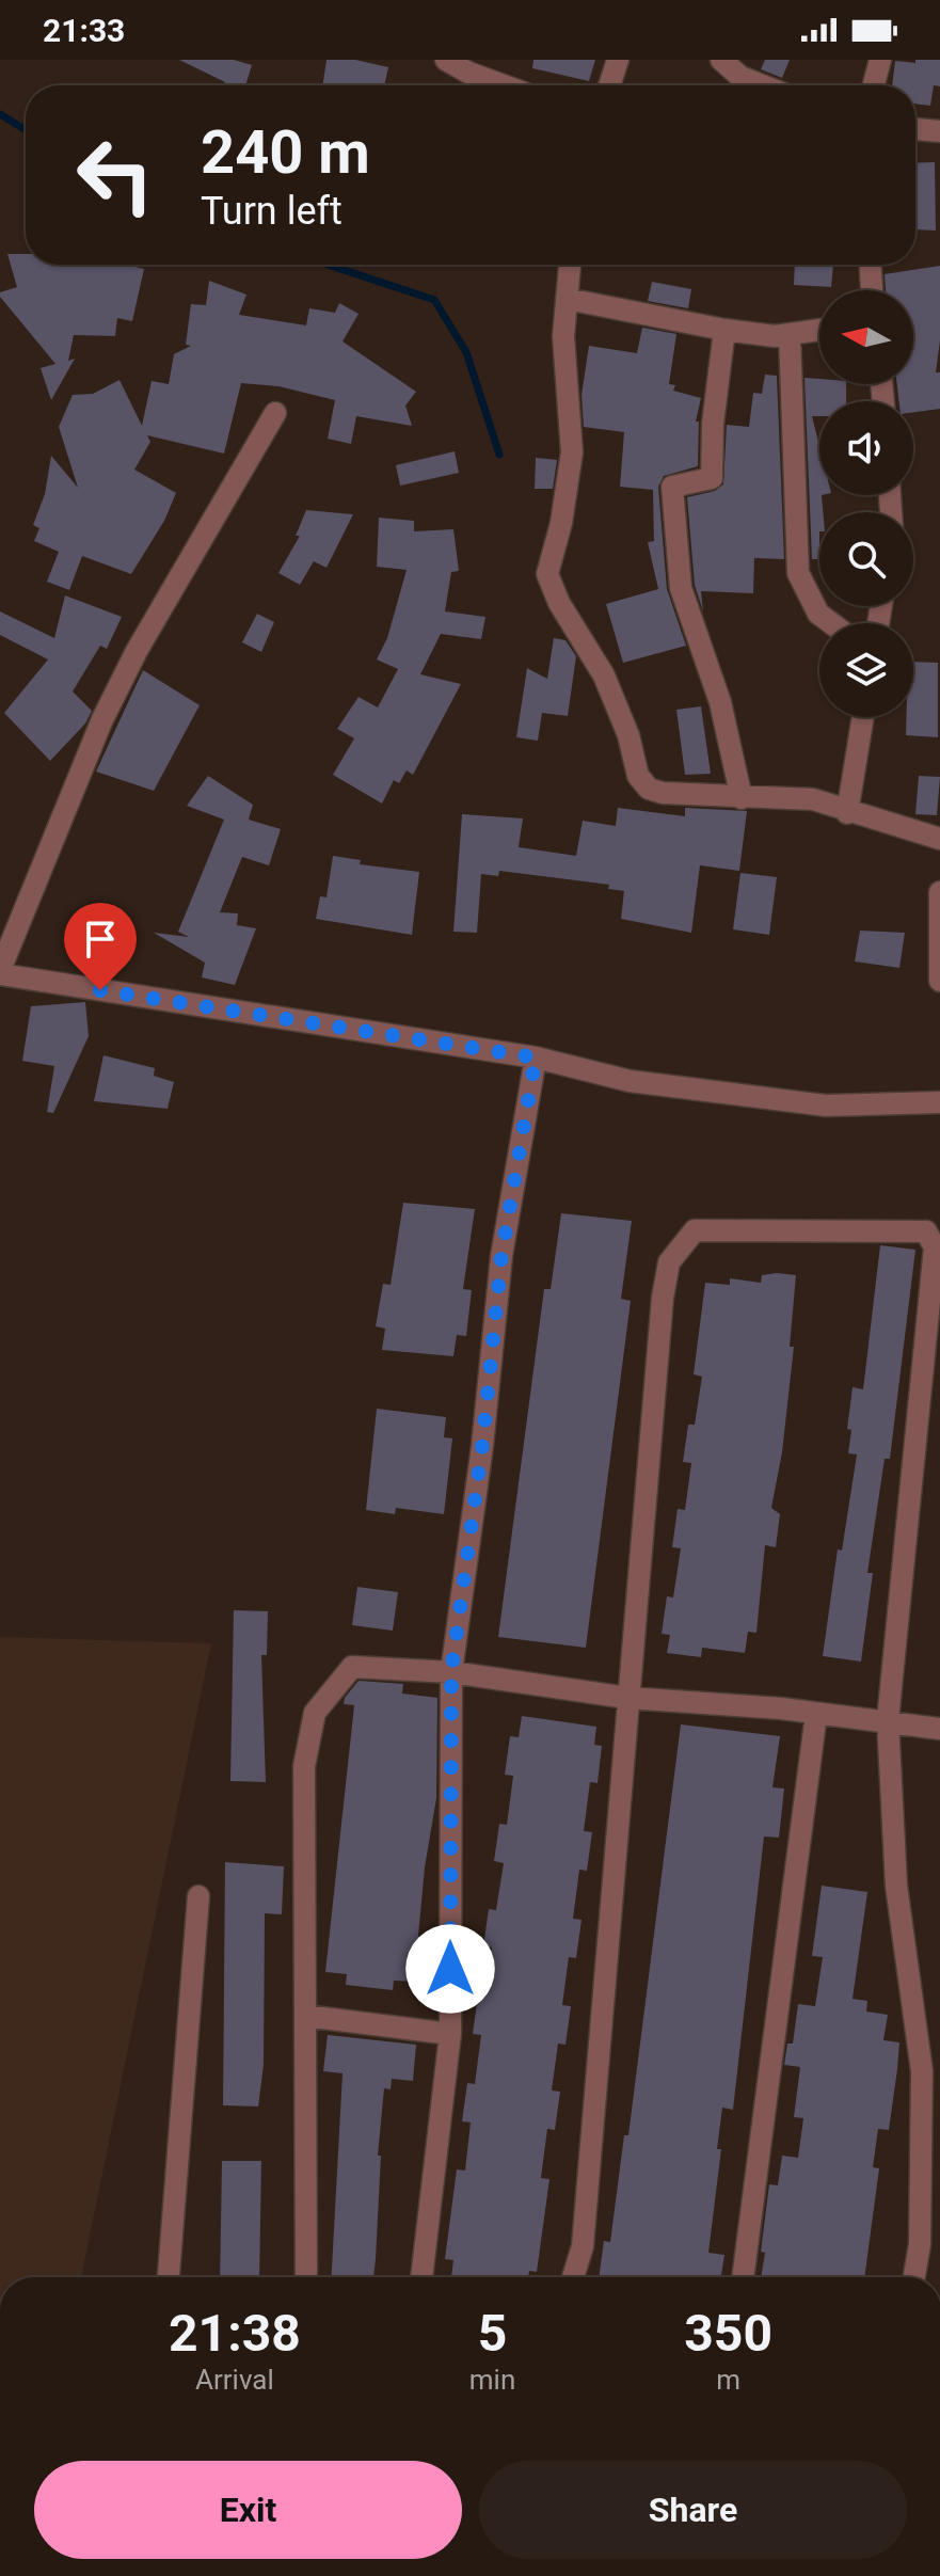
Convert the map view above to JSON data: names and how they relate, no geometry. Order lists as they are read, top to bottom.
{
  "north": "left",
  "page": {
    "status": "21:33",
    "turn": ["240 m", "Turn left"],
    "eta": [
      "21:38",
      "Arrival",
      "5",
      "min",
      "350",
      "m"
    ],
    "buttons": ["Exit", "Share"]
  }
}
